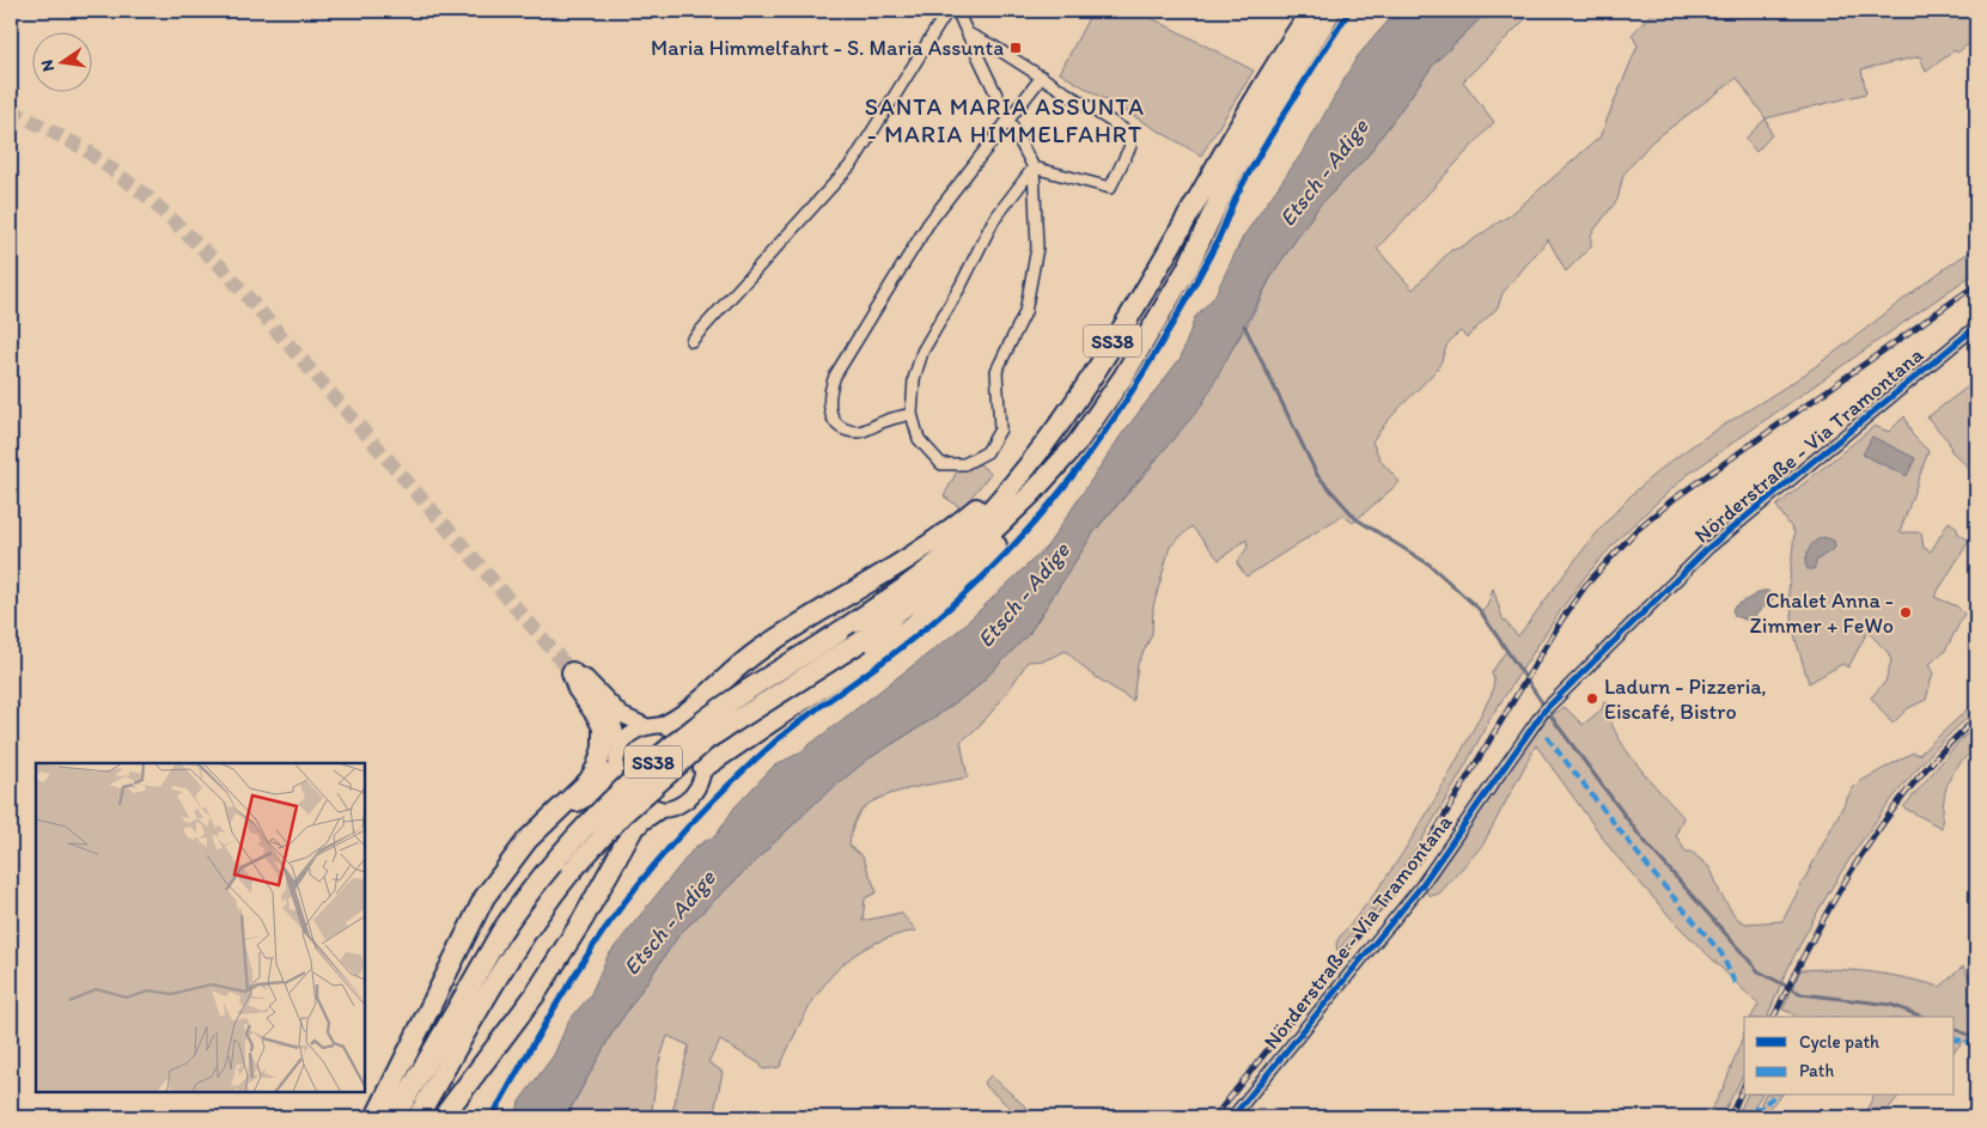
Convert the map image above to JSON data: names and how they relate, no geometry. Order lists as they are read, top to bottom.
{
  "streets": {
    "highway": ["SS38"],
    "street": ["Nörderstraße - Via Tramontana"]
  },
  "districts": ["SANTA MARIA ASSUNTA - MARIA HIMMELFAHRT"],
  "water": ["Etsch - Adige"],
  "places": {
    "transit": ["Maria Himmelfahrt - S. Maria Assunta"],
    "other": ["Chalet Anna - Zimmer + FeWo", "Ladurn - Pizzeria, Eiscafé, Bistro"]
  },
  "legend": ["Cycle path", "Path"],
  "north": "left"
}
